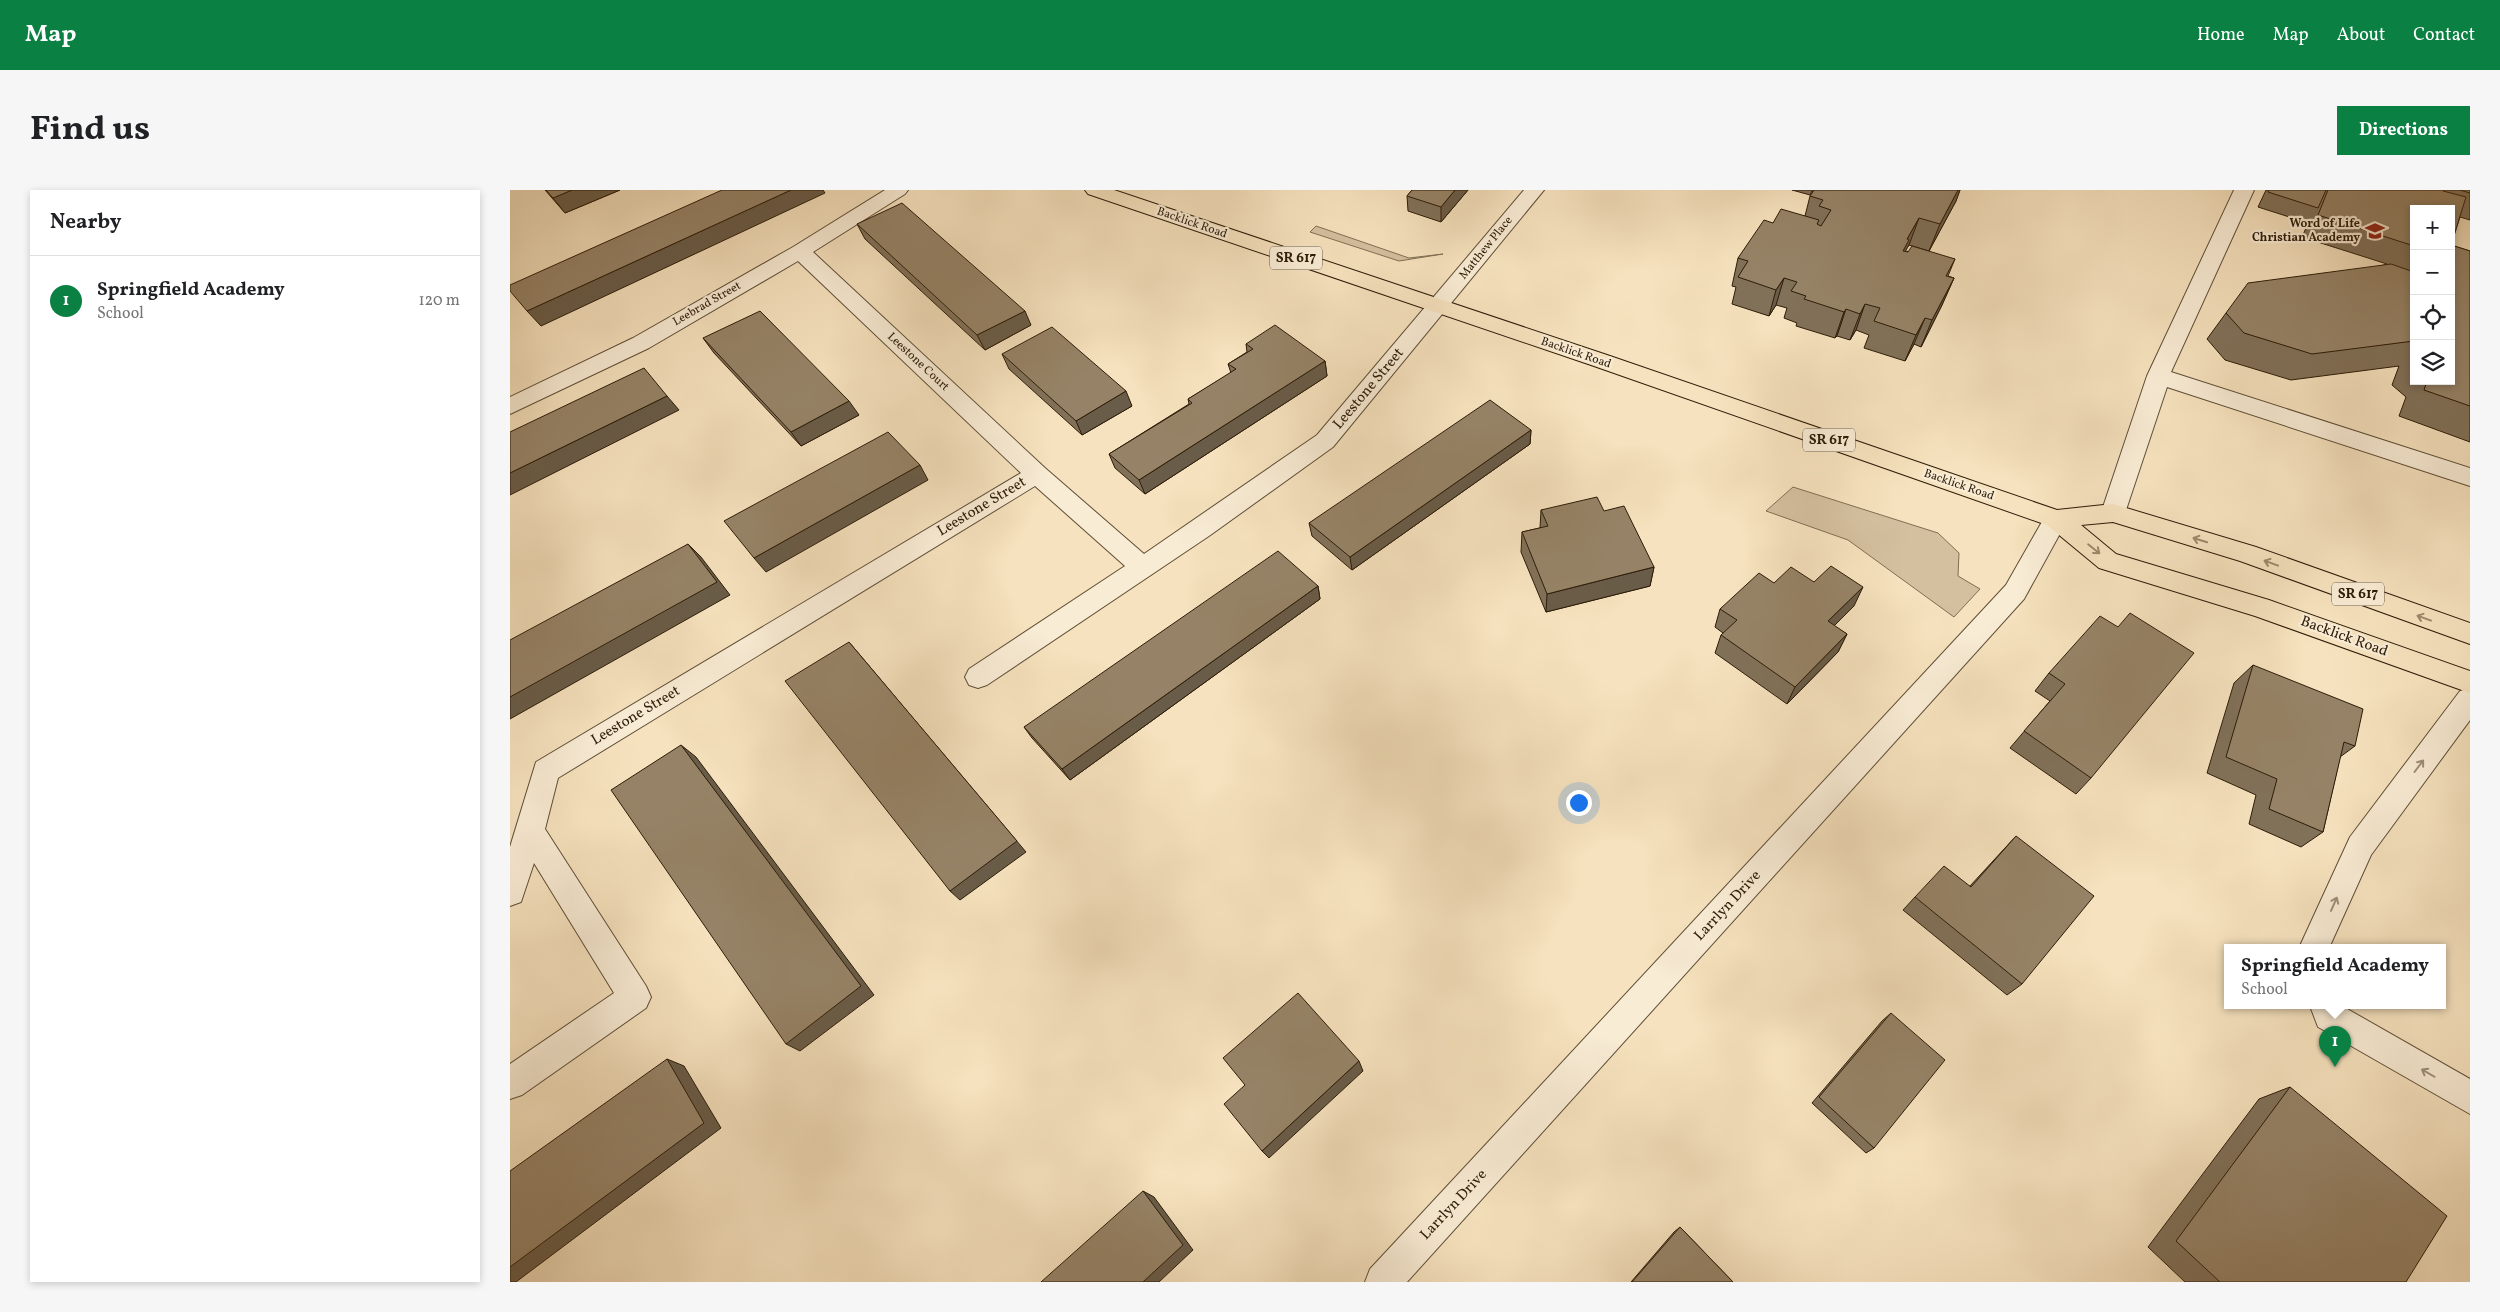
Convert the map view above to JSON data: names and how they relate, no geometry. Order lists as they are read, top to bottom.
{
  "streets": {
    "main road": ["Backlick Road", "SR 617"],
    "street": [
      "Matthew Place",
      "Leebrad Street",
      "Leestone Court",
      "Leestone Street",
      "Larrlyn Drive"
    ]
  },
  "crossings": [
    ["Backlick Road", "Matthew Place"],
    ["Backlick Road", "Leestone Street"],
    ["Backlick Road", "Larrlyn Drive"],
    ["Matthew Place", "Leestone Street"],
    ["Leebrad Street", "Leestone Court"],
    ["Leestone Court", "Leestone Street"]
  ],
  "places": {
    "school or university": ["Word of Life Christian Academy"]
  },
  "page": {
    "header": "Map",
    "nav": [
      "Home",
      "Map",
      "About",
      "Contact"
    ],
    "title": "Find us",
    "buttons": "Directions",
    "heading": "Nearby",
    "map_buttons": ["+", "−"],
    "list": [
      {
        "mark": "1",
        "name": "Springfield Academy",
        "note": "School",
        "value": "120 m"
      }
    ],
    "popup": ["Springfield Academy", "School"],
    "pins": "1"
  }
}
